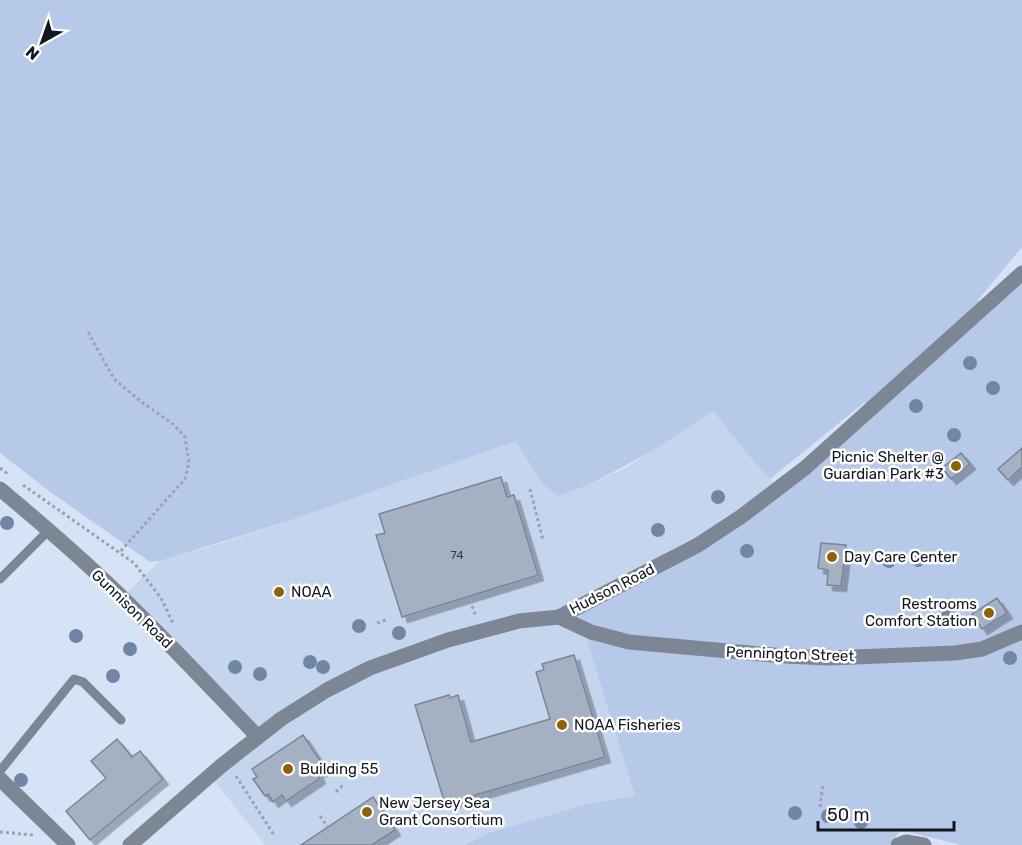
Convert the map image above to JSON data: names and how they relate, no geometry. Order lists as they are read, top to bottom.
{
  "streets": {
    "street": ["Hudson Road", "Gunnison Road", "Pennington Street"]
  },
  "crossings": [
    ["Hudson Road", "Gunnison Road"],
    ["Hudson Road", "Pennington Street"]
  ],
  "places": [
    "Picnic Shelter @ Guardian Park #3",
    "Day Care Center",
    "NOAA",
    "Restrooms Comfort Station",
    "NOAA Fisheries",
    "Building 55",
    "New Jersey Sea Grant Consortium"
  ],
  "house_numbers": ["74"],
  "scale_bar": "50 m",
  "north": "bottom left"
}
